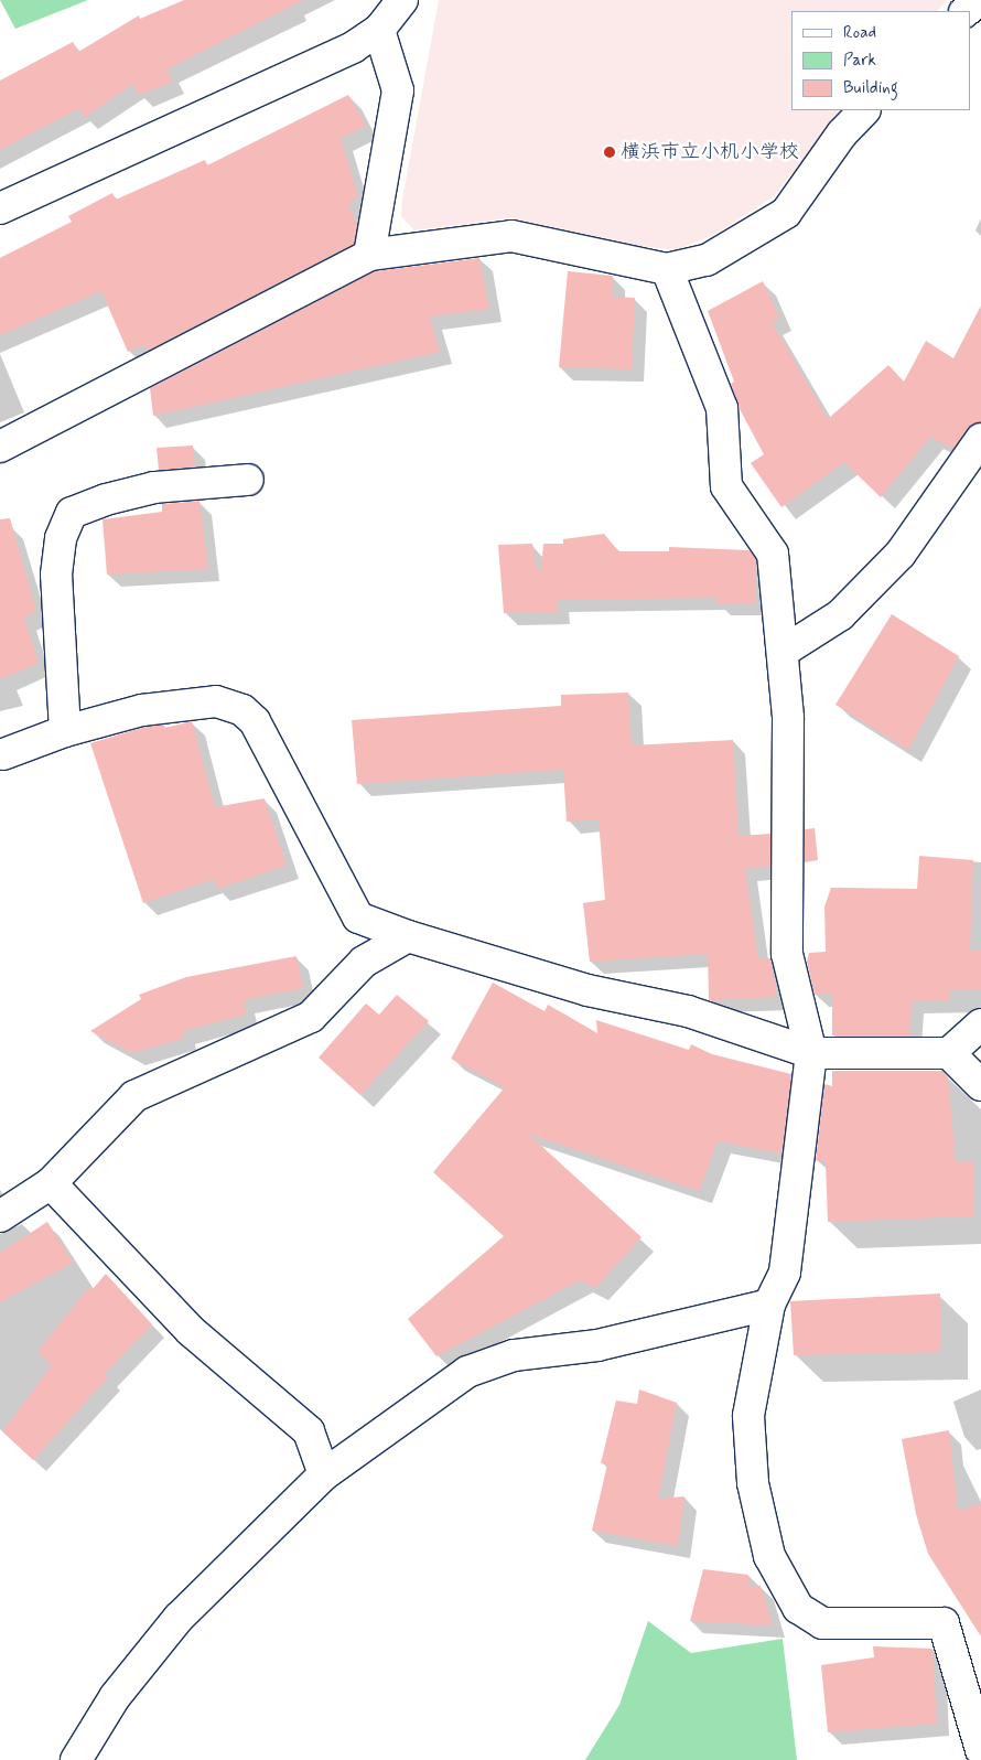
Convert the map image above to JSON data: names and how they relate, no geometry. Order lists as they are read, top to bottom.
{
  "places": ["横浜市立小机小学校"],
  "legend": ["Road", "Park", "Building"]
}
